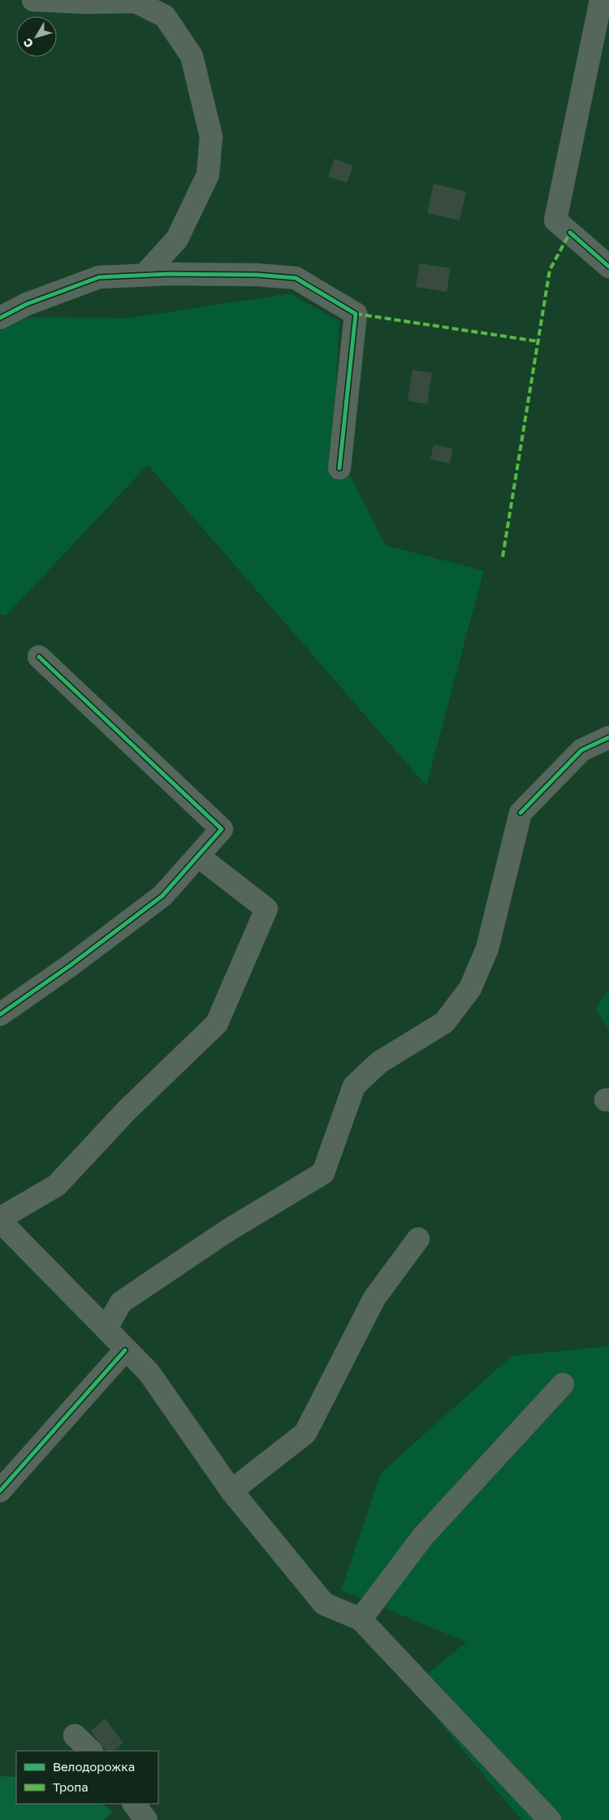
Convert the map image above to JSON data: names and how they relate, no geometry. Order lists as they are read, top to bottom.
{
  "legend": ["Велодорожка", "Тропа"],
  "north": "bottom left"
}
